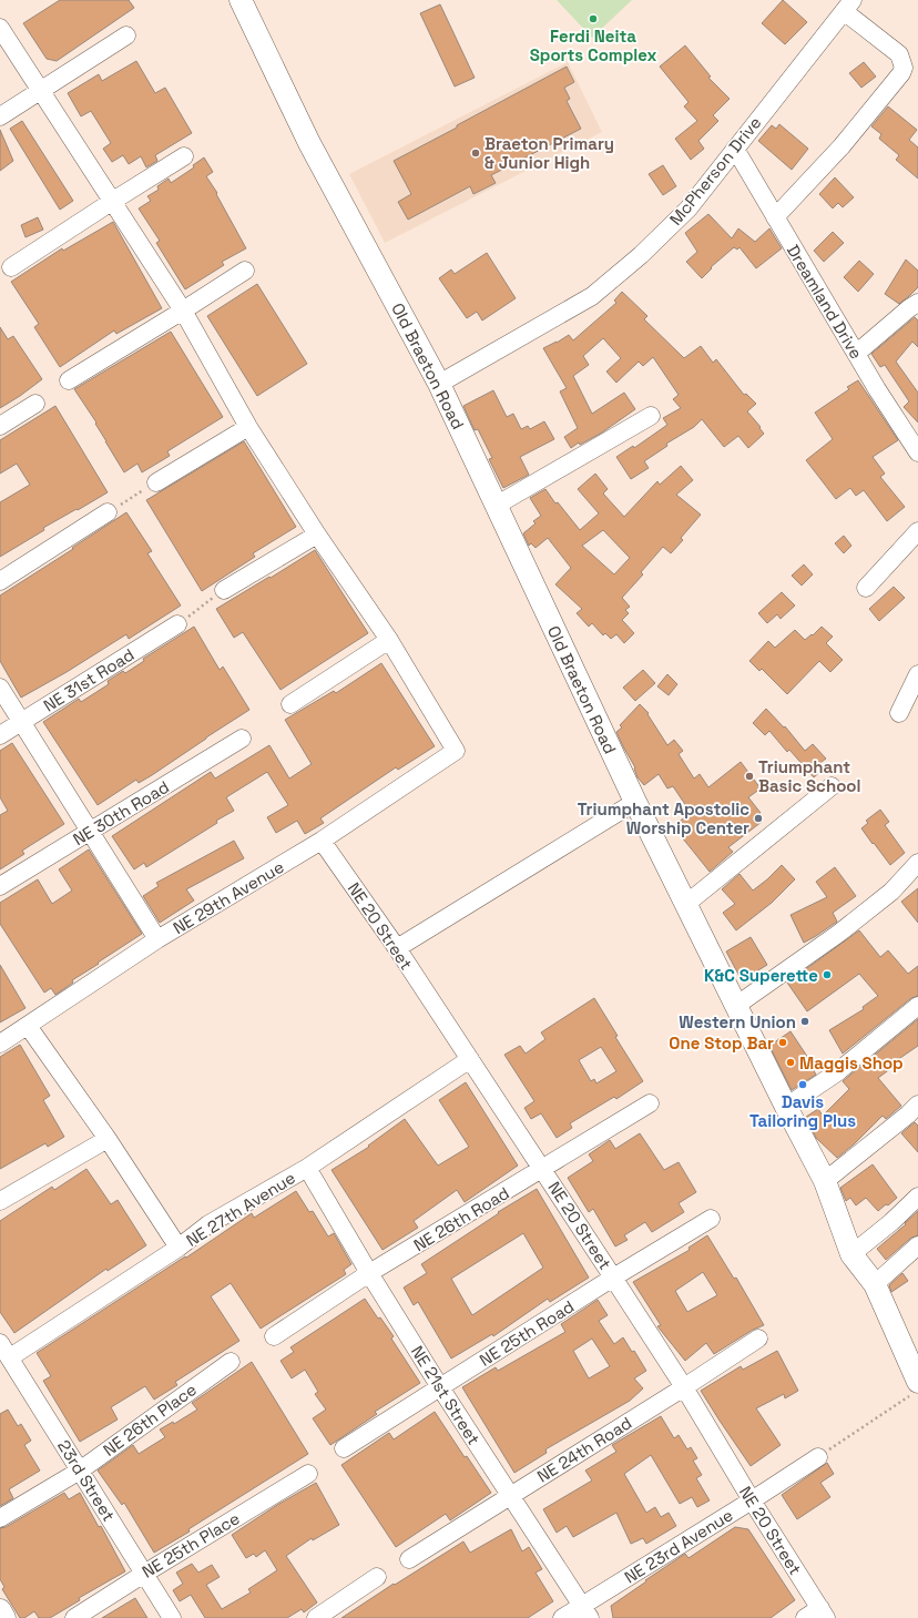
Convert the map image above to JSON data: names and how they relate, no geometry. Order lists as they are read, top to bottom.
{
  "streets": {
    "street": [
      "McPherson Drive",
      "Dreamland Drive",
      "Old Braeton Road",
      "NE 31st Road",
      "NE 30th Road",
      "NE 29th Avenue",
      "NE 20 Street",
      "NE 27th Avenue",
      "NE 26th Road",
      "NE 25th Road",
      "NE 21st Street",
      "NE 26th Place",
      "NE 24th Road",
      "23rd Street",
      "NE 25th Place",
      "NE 23rd Avenue"
    ]
  },
  "crossings": [
    ["McPherson Drive", "Dreamland Drive"],
    ["McPherson Drive", "Old Braeton Road"],
    ["NE 29th Avenue", "NE 20 Street"],
    ["NE 20 Street", "NE 27th Avenue"],
    ["NE 20 Street", "NE 26th Road"],
    ["NE 20 Street", "NE 25th Road"],
    ["NE 20 Street", "NE 24th Road"],
    ["NE 20 Street", "NE 23rd Avenue"],
    ["NE 27th Avenue", "NE 21st Street"],
    ["NE 27th Avenue", "23rd Street"],
    ["NE 26th Road", "NE 21st Street"],
    ["NE 25th Road", "NE 21st Street"],
    ["NE 21st Street", "NE 24th Road"],
    ["NE 21st Street", "NE 23rd Avenue"],
    ["NE 26th Place", "23rd Street"],
    ["23rd Street", "NE 25th Place"]
  ],
  "places": [
    "Ferdi Neita Sports Complex",
    "Braeton Primary & Junior High",
    "Triumphant Basic School",
    "Triumphant Apostolic Worship Center",
    "K&C Superette",
    "Western Union",
    "One Stop Bar",
    "Maggis Shop",
    "Davis Tailoring Plus"
  ]
}
